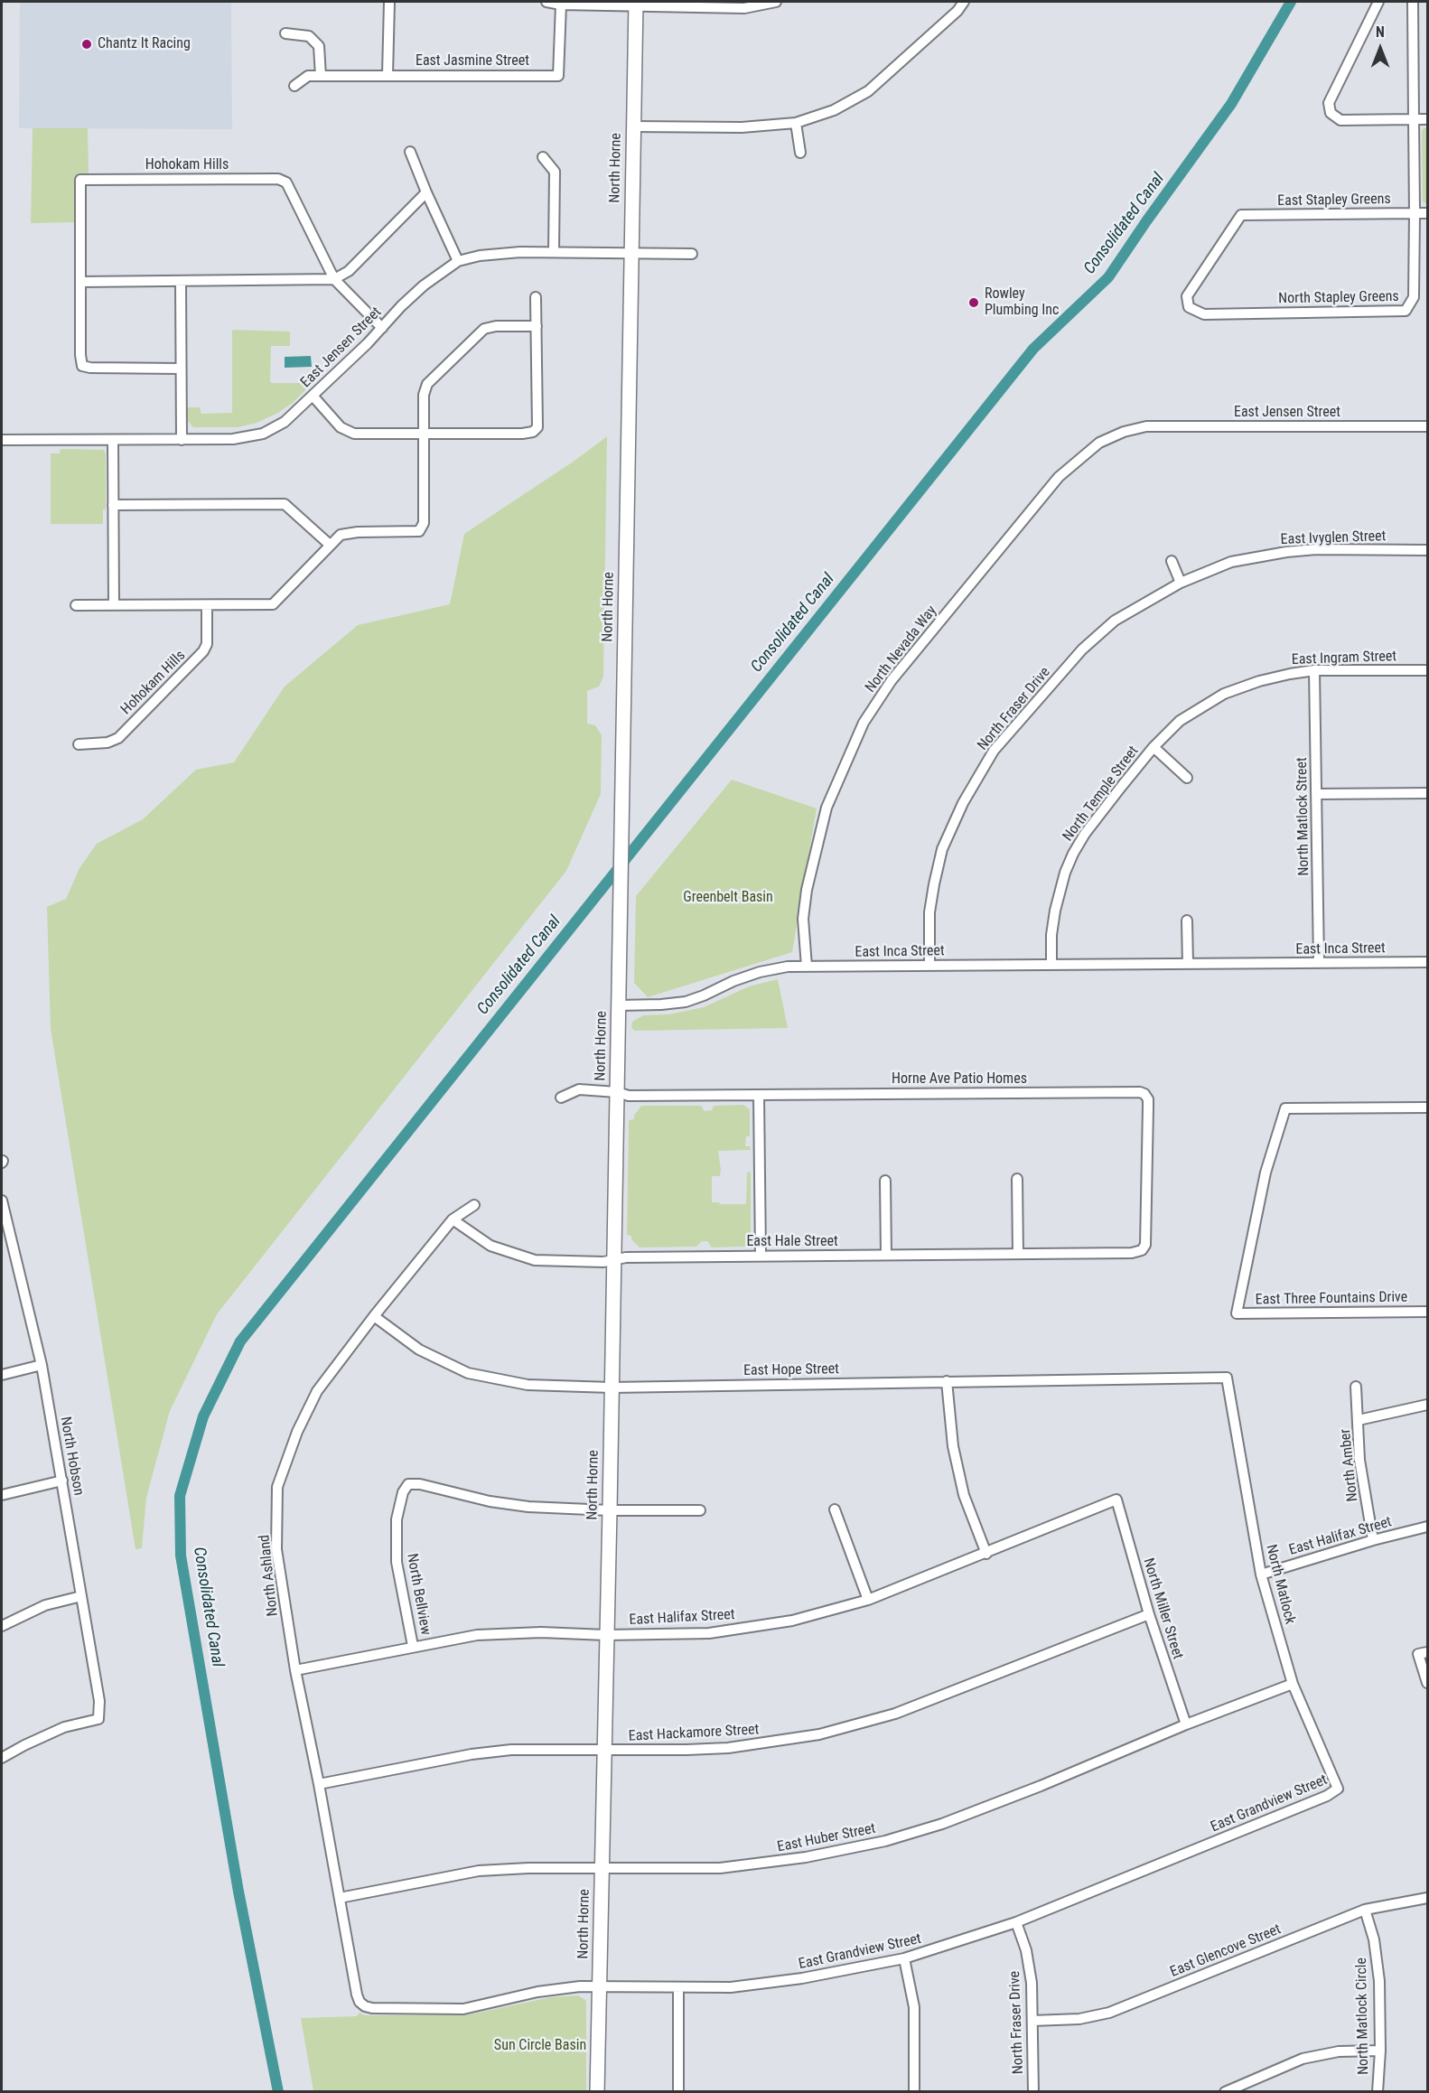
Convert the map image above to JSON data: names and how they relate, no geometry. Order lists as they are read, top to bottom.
{
  "streets": {
    "street": [
      "East Jasmine Street",
      "Hohokam Hills",
      "North Horne",
      "East Stapley Greens",
      "North Stapley Greens",
      "East Jensen Street",
      "East Ivyglen Street",
      "North Nevada Way",
      "East Ingram Street",
      "North Fraser Drive",
      "North Temple Street",
      "North Matlock Street",
      "East Inca Street",
      "Horne Ave Patio Homes",
      "East Hale Street",
      "East Three Fountains Drive",
      "East Hope Street",
      "North Hobson",
      "North Amber",
      "East Halifax Street",
      "North Ashland",
      "North Matlock",
      "North Bellview",
      "North Miller Street",
      "East Hackamore Street",
      "East Grandview Street",
      "East Huber Street",
      "East Glencove Street",
      "North Matlock Circle"
    ]
  },
  "crossings": [
    ["Hohokam Hills", "East Jensen Street"],
    ["North Horne", "East Jensen Street"],
    ["North Horne", "East Inca Street"],
    ["North Horne", "Horne Ave Patio Homes"],
    ["North Horne", "East Hale Street"],
    ["North Horne", "East Hope Street"],
    ["North Horne", "East Halifax Street"],
    ["North Horne", "North Bellview"],
    ["North Horne", "East Hackamore Street"],
    ["North Horne", "East Grandview Street"],
    ["North Horne", "East Huber Street"],
    ["East Stapley Greens", "North Stapley Greens"],
    ["East Jensen Street", "North Nevada Way"],
    ["East Ivyglen Street", "North Fraser Drive"],
    ["North Nevada Way", "East Inca Street"],
    ["East Ingram Street", "North Temple Street"],
    ["East Ingram Street", "North Matlock Street"],
    ["North Fraser Drive", "East Inca Street"],
    ["North Fraser Drive", "East Grandview Street"],
    ["North Fraser Drive", "East Glencove Street"],
    ["North Temple Street", "East Inca Street"],
    ["North Matlock Street", "East Inca Street"],
    ["Horne Ave Patio Homes", "East Hale Street"],
    ["East Hale Street", "North Ashland"],
    ["East Hope Street", "North Ashland"],
    ["East Hope Street", "North Matlock"],
    ["North Amber", "East Halifax Street"],
    ["East Halifax Street", "North Ashland"],
    ["East Halifax Street", "North Matlock"],
    ["East Halifax Street", "North Bellview"],
    ["East Halifax Street", "North Miller Street"],
    ["North Ashland", "East Hackamore Street"],
    ["North Ashland", "East Grandview Street"],
    ["North Ashland", "East Huber Street"],
    ["North Matlock", "East Grandview Street"],
    ["North Matlock", "East Huber Street"],
    ["North Miller Street", "East Hackamore Street"],
    ["North Miller Street", "East Huber Street"],
    ["East Glencove Street", "North Matlock Circle"]
  ],
  "water": ["Consolidated Canal"],
  "parks": ["Greenbelt Basin", "Sun Circle Basin"],
  "places": ["Chantz It Racing", "Rowley Plumbing Inc"],
  "north": "top"
}
